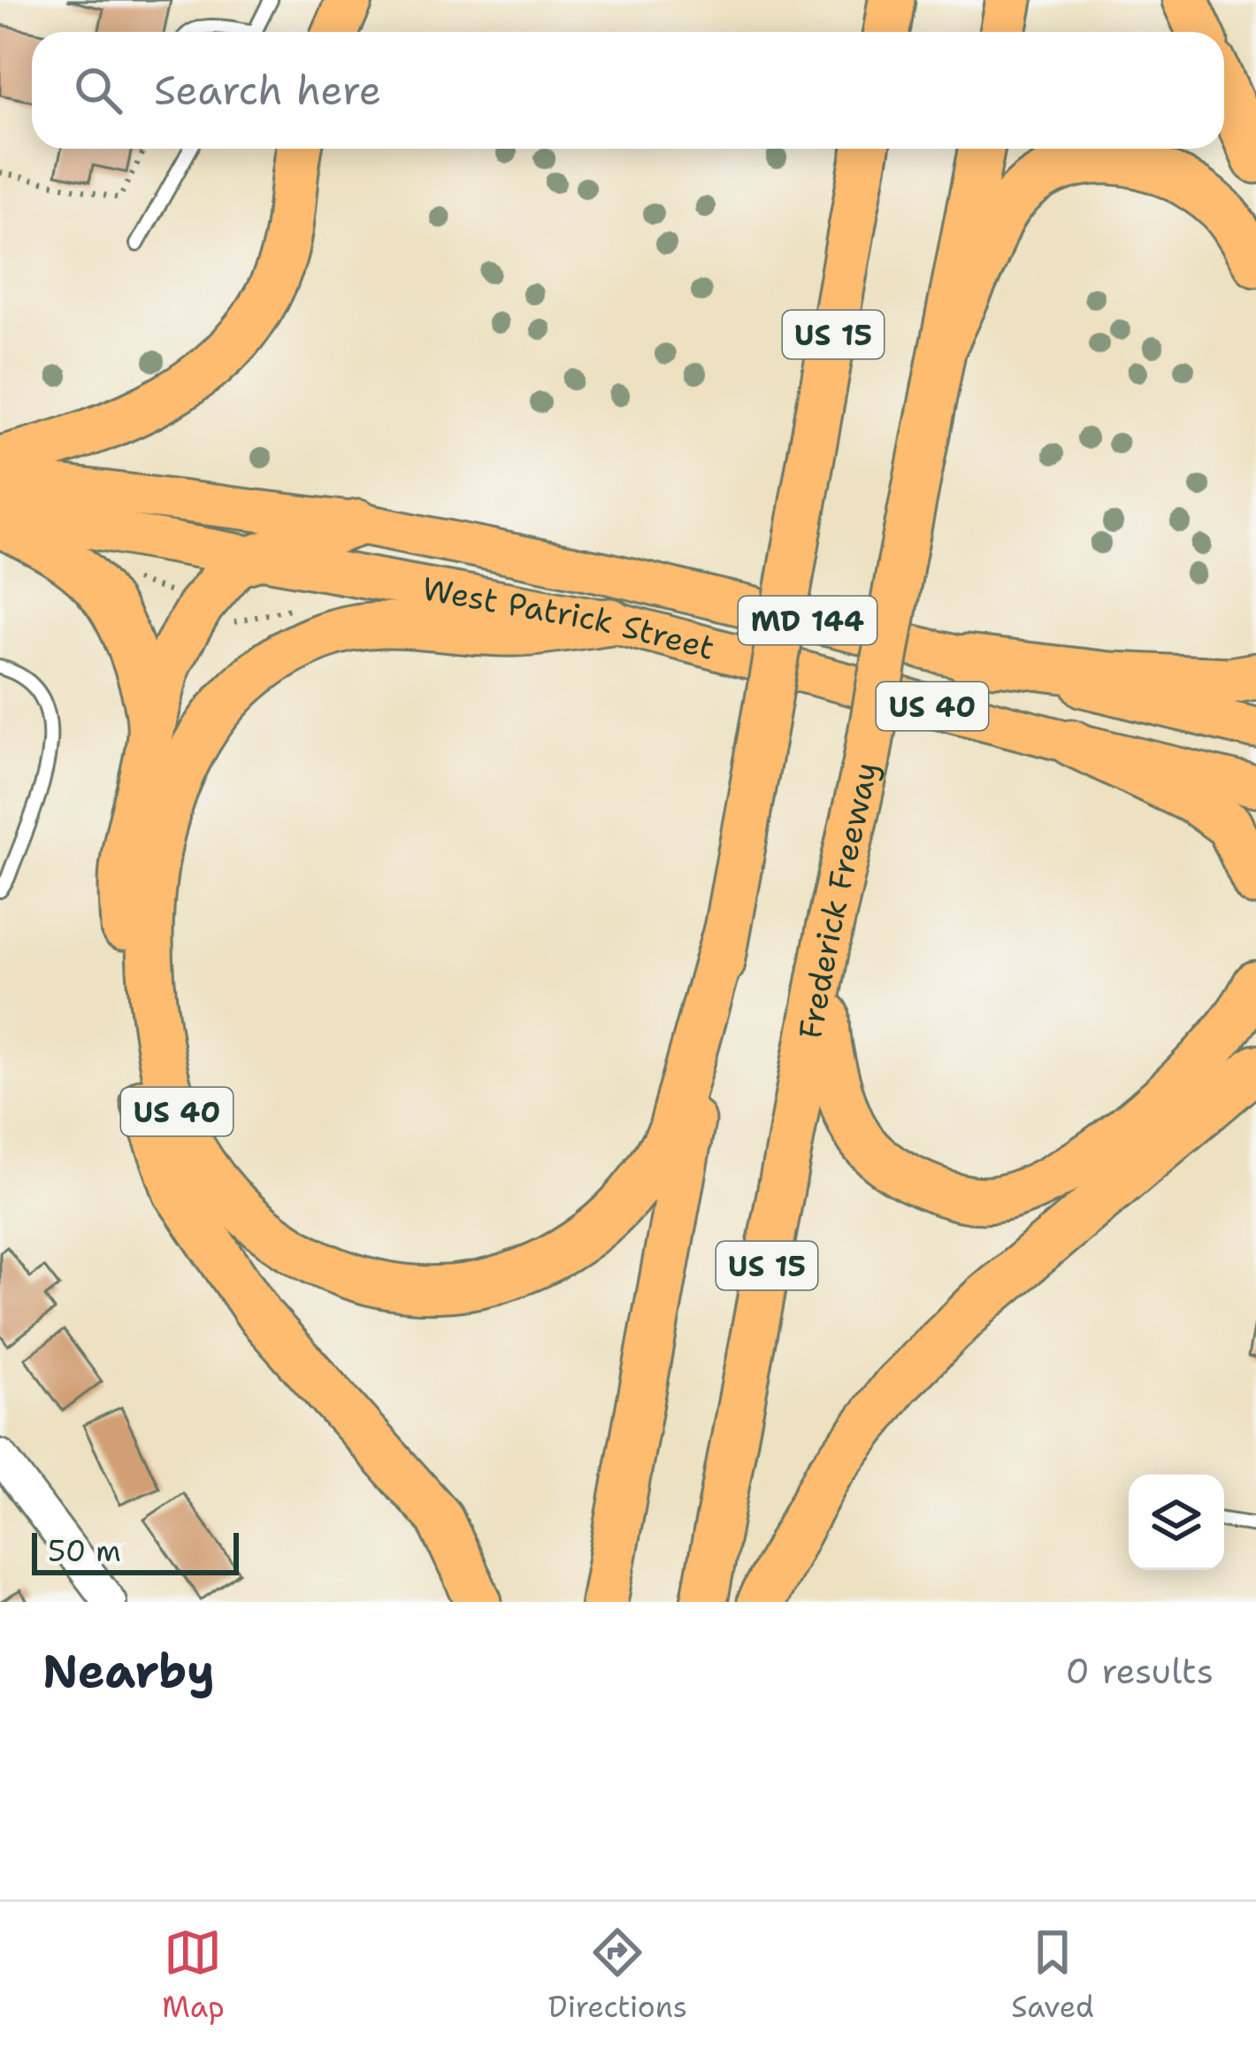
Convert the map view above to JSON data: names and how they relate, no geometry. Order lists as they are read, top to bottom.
{
  "streets": {
    "highway": ["US 15", "US 40", "Frederick Freeway"],
    "main road": ["West Patrick Street", "MD 144"]
  },
  "crossings": [
    ["US 15", "US 40"],
    ["West Patrick Street", "US 40"]
  ],
  "scale_bar": "50 m",
  "page": {
    "search": "Search here",
    "scale": "50 m",
    "heading": ["Nearby", "0 results"],
    "nav": ["Map", "Directions", "Saved"]
  }
}
